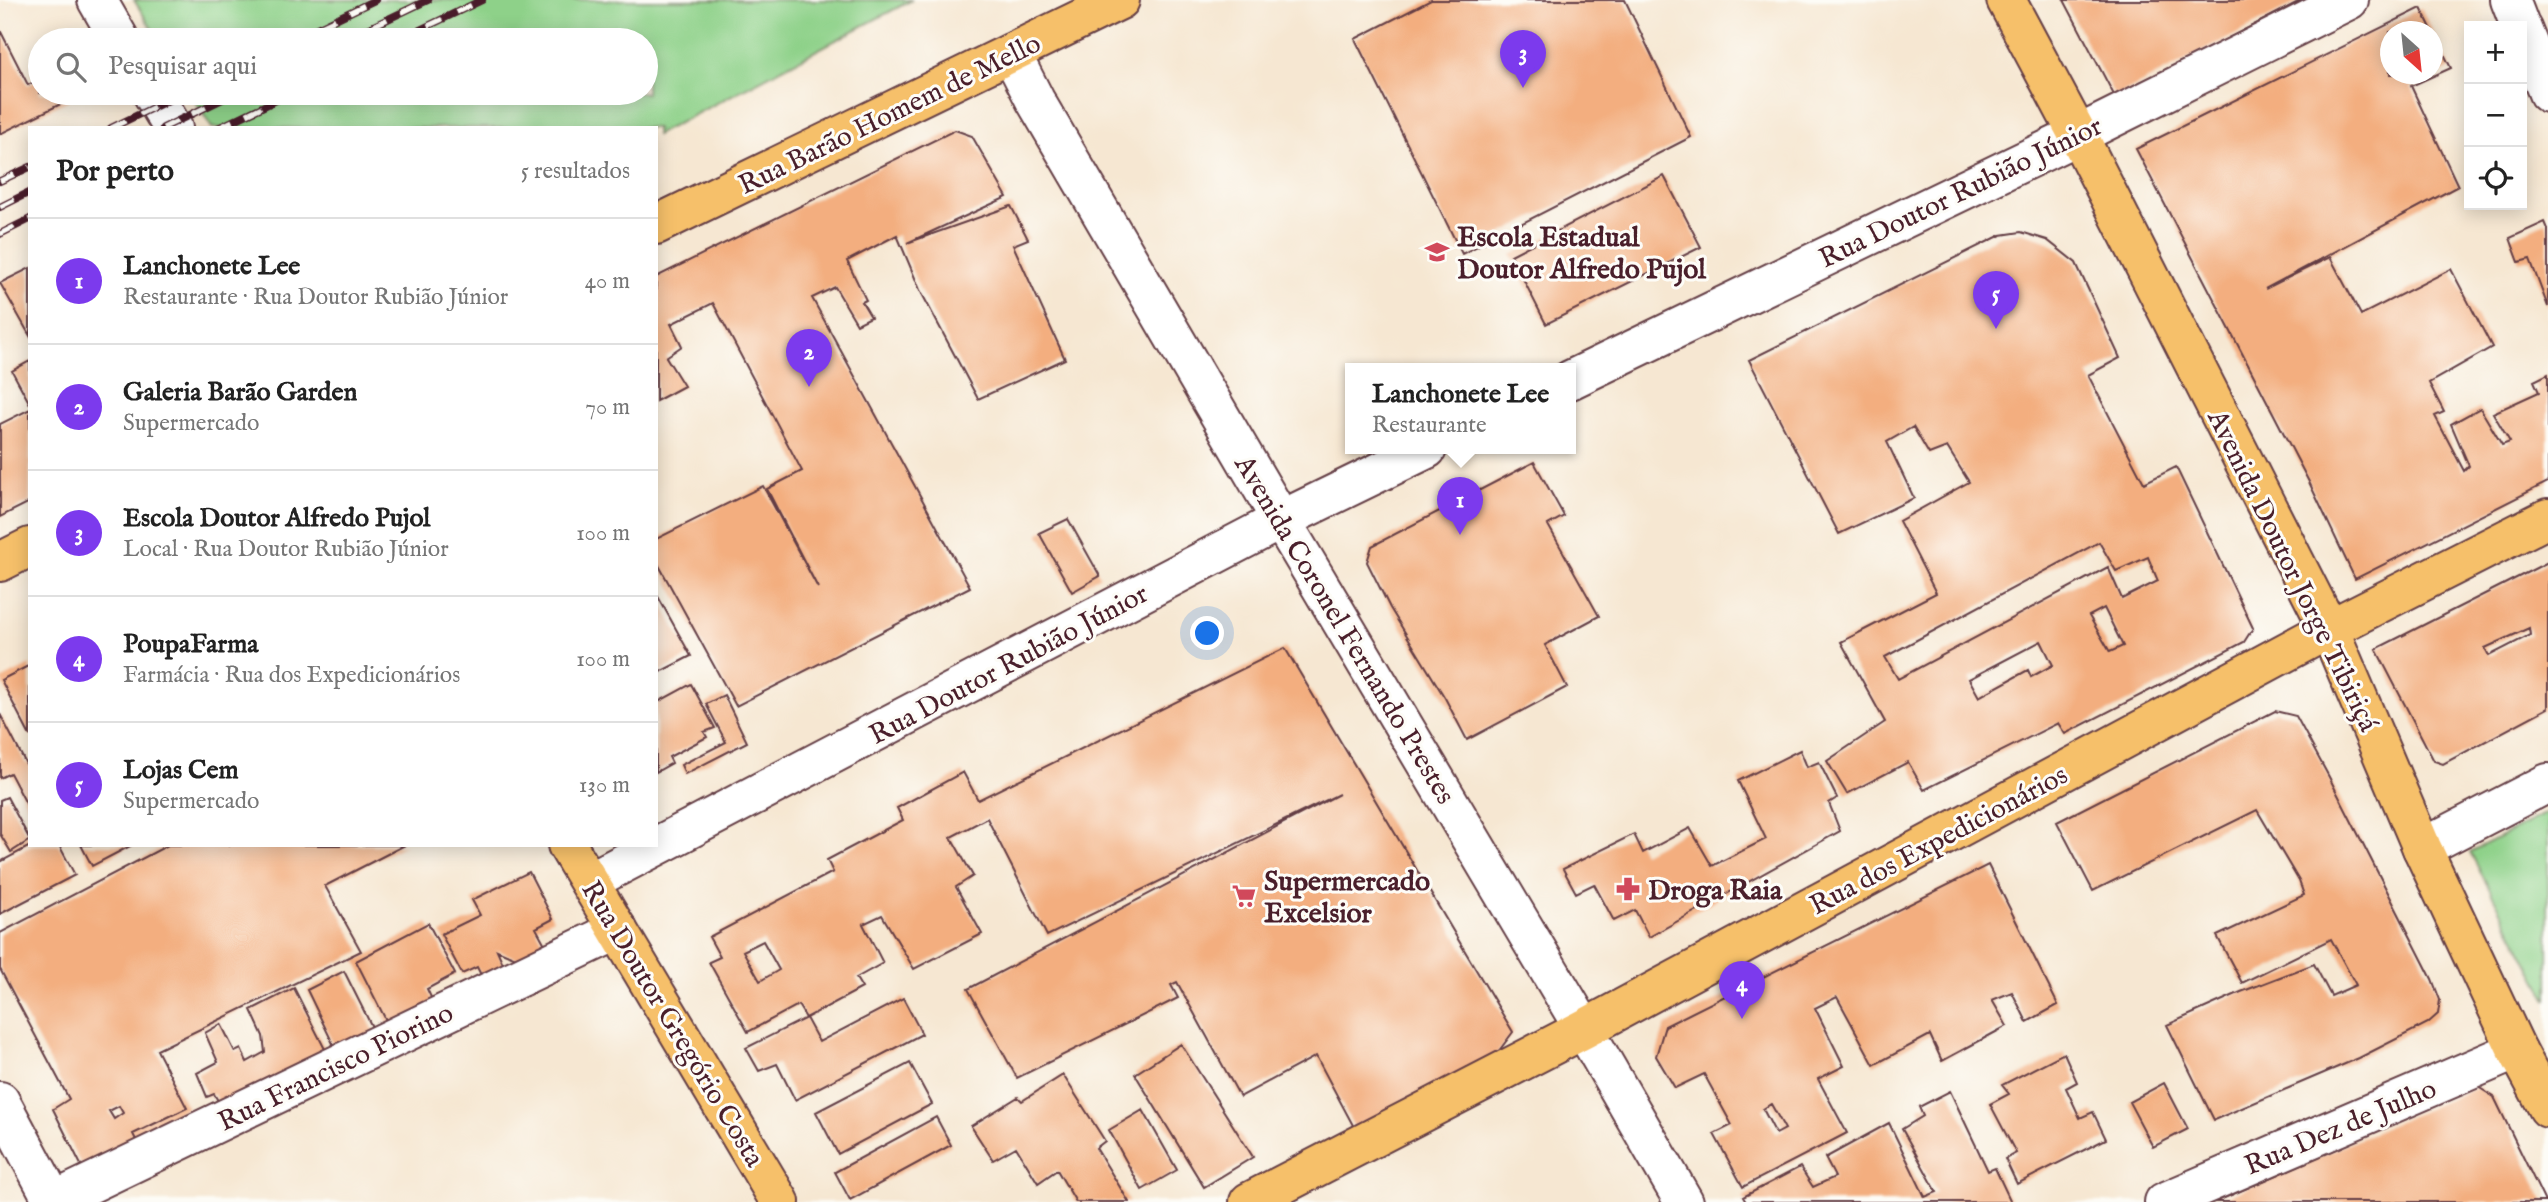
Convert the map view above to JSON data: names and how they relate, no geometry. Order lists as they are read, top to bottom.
{
  "streets": {
    "main road": [
      "Rua Barão Homem de Mello",
      "Avenida Doutor Jorge Tibiriçá",
      "Rua dos Expedicionários",
      "Rua Doutor Gregório Costa"
    ],
    "street": [
      "Rua Doutor Rubião Júnior",
      "Avenida Coronel Fernando Prestes",
      "Rua Francisco Piorino",
      "Rua Dez de Julho"
    ]
  },
  "crossings": [
    ["Rua Barão Homem de Mello", "Avenida Coronel Fernando Prestes"],
    ["Rua Doutor Rubião Júnior", "Avenida Doutor Jorge Tibiriçá"],
    ["Rua Doutor Rubião Júnior", "Avenida Coronel Fernando Prestes"],
    ["Rua Doutor Rubião Júnior", "Rua Doutor Gregório Costa"],
    ["Avenida Doutor Jorge Tibiriçá", "Rua dos Expedicionários"],
    ["Avenida Doutor Jorge Tibiriçá", "Rua Dez de Julho"],
    ["Avenida Coronel Fernando Prestes", "Rua dos Expedicionários"],
    ["Rua Doutor Gregório Costa", "Rua Francisco Piorino"]
  ],
  "places": {
    "school or university": ["Escola Estadual Doutor Alfredo Pujol"],
    "pharmacy": ["Droga Raia"],
    "supermarket": ["Supermercado Excelsior"]
  },
  "north": "bottom right",
  "page": {
    "map_buttons": ["+", "−"],
    "search": "Pesquisar aqui",
    "pins": [
      "3",
      "5",
      "2",
      "1",
      "4"
    ],
    "heading": ["Por perto", "5 resultados"],
    "list": [
      {
        "mark": "1",
        "name": "Lanchonete Lee",
        "note": "Restaurante · Rua Doutor Rubião Júnior",
        "value": "40 m"
      },
      {
        "mark": "2",
        "name": "Galeria Barão Garden",
        "note": "Supermercado",
        "value": "70 m"
      },
      {
        "mark": "3",
        "name": "Escola Doutor Alfredo Pujol",
        "note": "Local · Rua Doutor Rubião Júnior",
        "value": "100 m"
      },
      {
        "mark": "4",
        "name": "PoupaFarma",
        "note": "Farmácia · Rua dos Expedicionários",
        "value": "100 m"
      },
      {
        "mark": "5",
        "name": "Lojas Cem",
        "note": "Supermercado",
        "value": "130 m"
      }
    ],
    "popup": ["Lanchonete Lee", "Restaurante"]
  }
}
